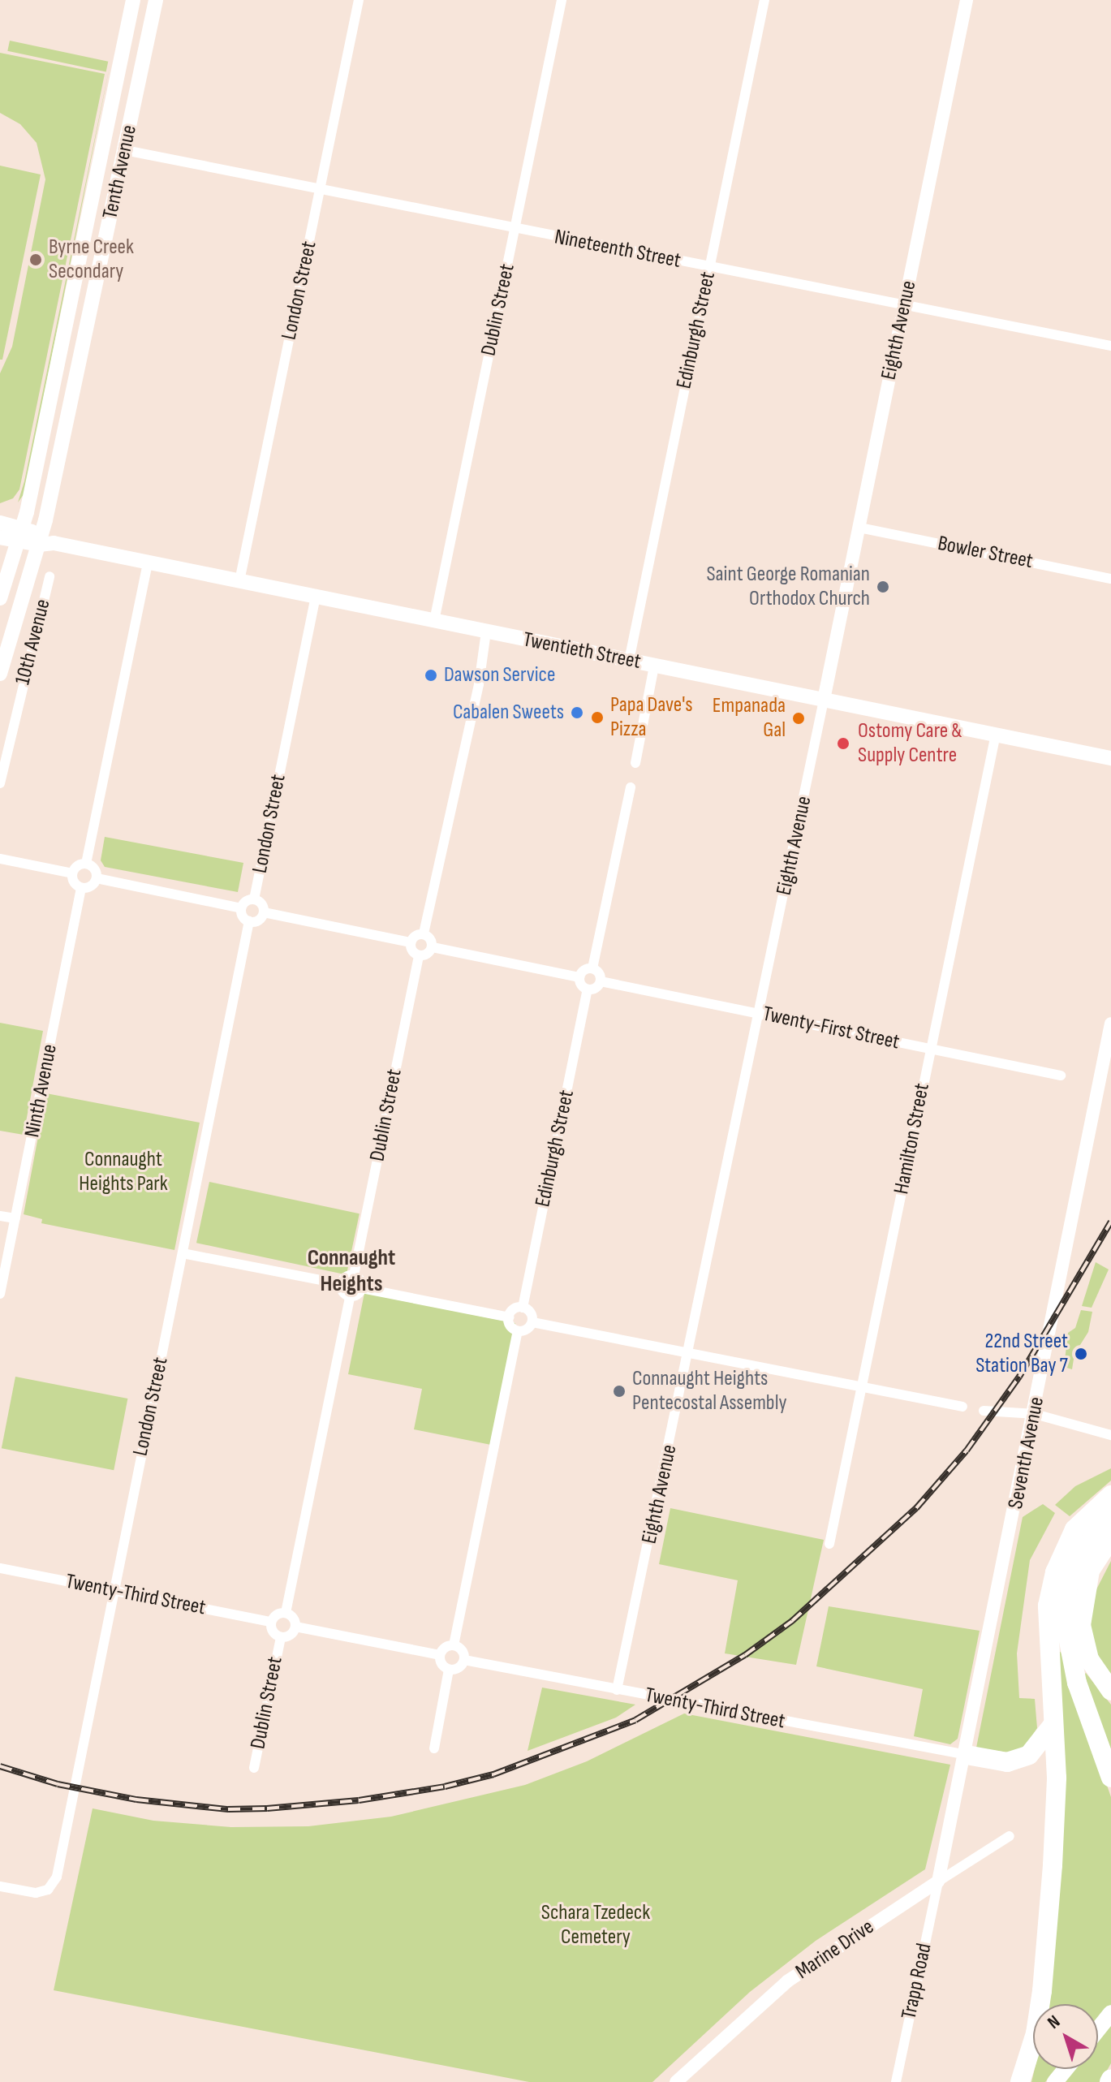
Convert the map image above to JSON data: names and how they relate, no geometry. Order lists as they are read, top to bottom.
{
  "streets": {
    "main road": ["Tenth Avenue", "Twentieth Street"],
    "street": [
      "Nineteenth Street",
      "London Street",
      "Dublin Street",
      "Edinburgh Street",
      "Eighth Avenue",
      "Bowler Street",
      "10th Avenue",
      "Twenty-First Street",
      "Ninth Avenue",
      "Hamilton Street",
      "Seventh Avenue",
      "Twenty-Third Street",
      "Marine Drive",
      "Trapp Road"
    ]
  },
  "crossings": [
    ["Tenth Avenue", "Nineteenth Street"],
    ["Tenth Avenue", "Twentieth Street"],
    ["Nineteenth Street", "London Street"],
    ["Nineteenth Street", "Dublin Street"],
    ["Nineteenth Street", "Edinburgh Street"],
    ["Nineteenth Street", "Eighth Avenue"],
    ["London Street", "Twentieth Street"],
    ["London Street", "Twenty-Third Street"],
    ["Dublin Street", "Twentieth Street"],
    ["Dublin Street", "Twenty-Third Street"],
    ["Edinburgh Street", "Twentieth Street"],
    ["Eighth Avenue", "Bowler Street"],
    ["Eighth Avenue", "Twentieth Street"],
    ["Eighth Avenue", "Twenty-First Street"],
    ["Eighth Avenue", "Twenty-Third Street"],
    ["Twentieth Street", "Hamilton Street"],
    ["Twenty-First Street", "Hamilton Street"],
    ["Seventh Avenue", "Twenty-Third Street"],
    ["Seventh Avenue", "Marine Drive"],
    ["Seventh Avenue", "Trapp Road"],
    ["Marine Drive", "Trapp Road"]
  ],
  "districts": ["Connaught Heights"],
  "parks": ["Connaught Heights Park", "Schara Tzedeck Cemetery"],
  "places": [
    "Byrne Creek Secondary",
    "Saint George Romanian Orthodox Church",
    "Dawson Service",
    "Cabalen Sweets",
    "Papa Dave's Pizza",
    "Empanada Gal",
    "Ostomy Care & Supply Centre",
    "22nd Street Station Bay 7",
    "Connaught Heights Pentecostal Assembly"
  ],
  "north": "top left"
}
